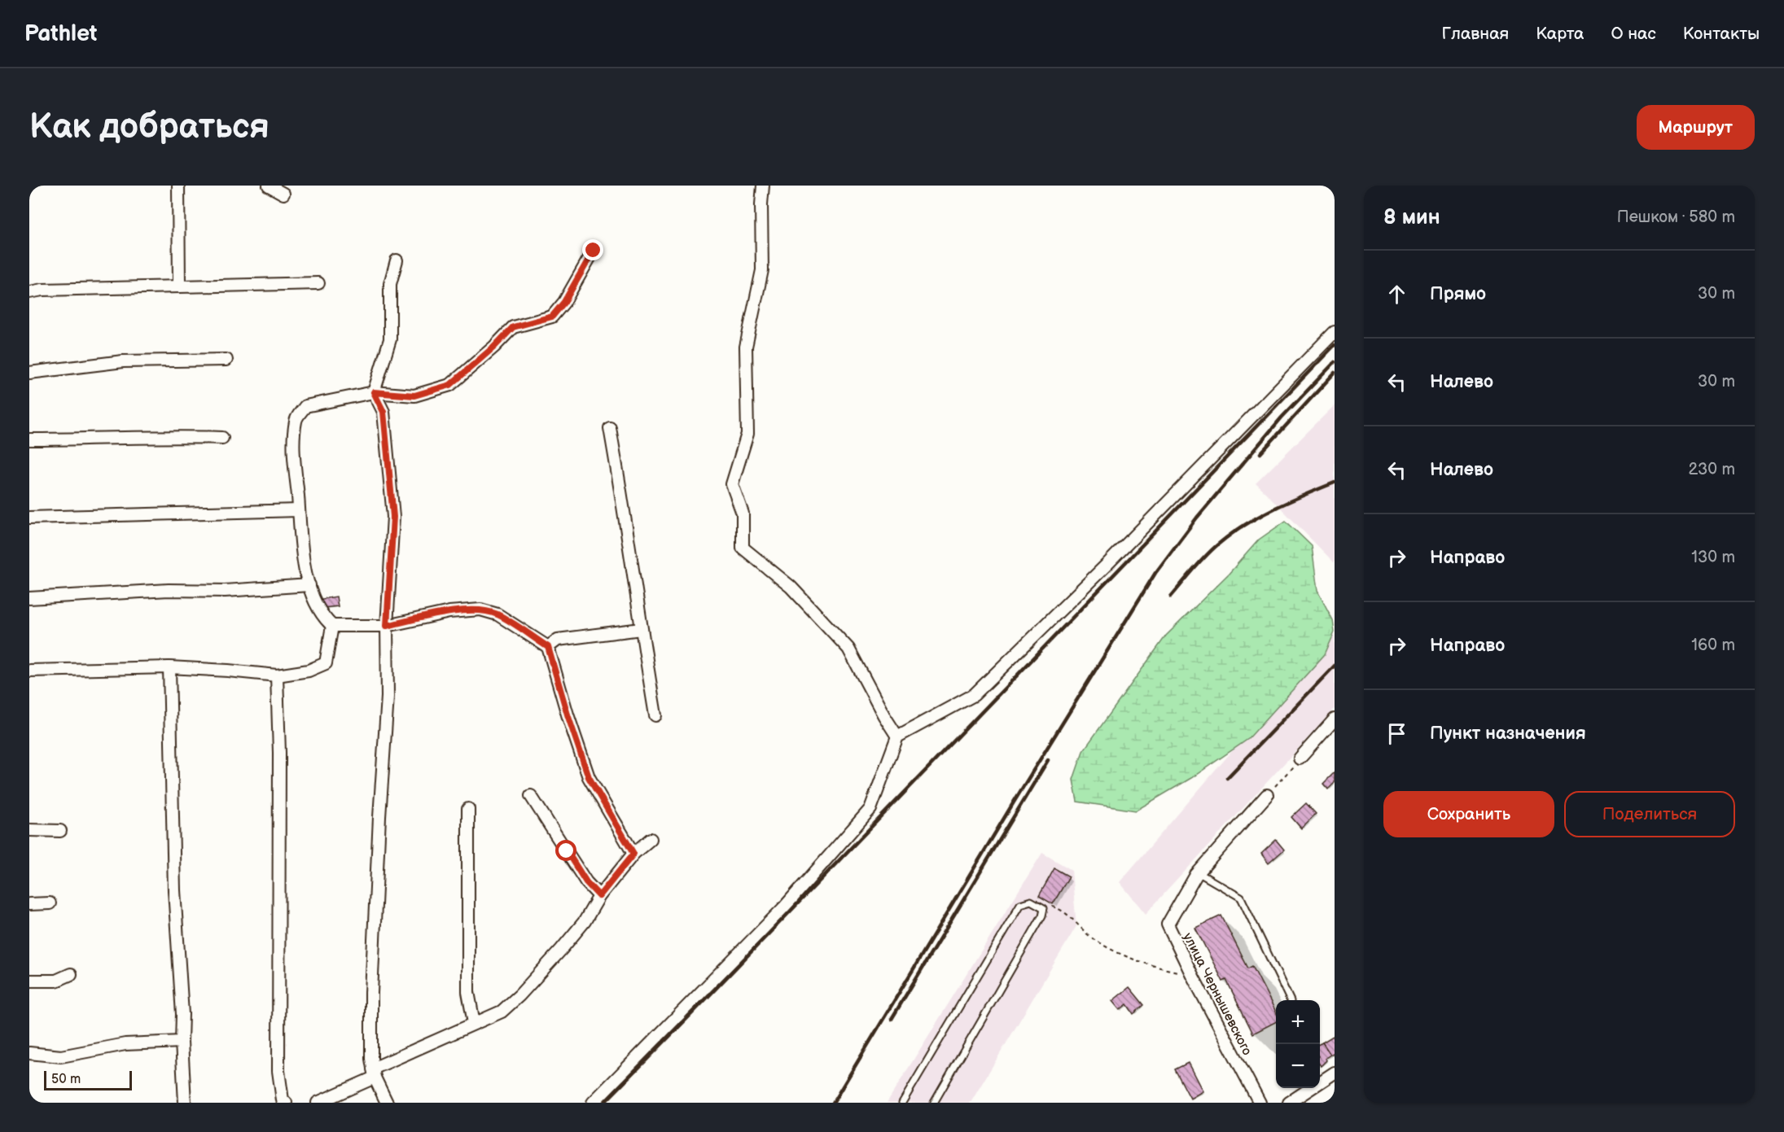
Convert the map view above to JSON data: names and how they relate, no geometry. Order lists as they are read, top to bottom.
{
  "streets": {
    "street": ["улица Чернышевского"]
  },
  "scale_bar": "50 m",
  "page": {
    "header": "Pathlet",
    "nav": [
      "Главная",
      "Карта",
      "О нас",
      "Контакты"
    ],
    "buttons": [
      "Маршрут",
      ["Сохранить", "Поделиться"]
    ],
    "title": "Как добраться",
    "heading": ["8 мин", "Пешком · 580 m"],
    "list": [
      ["Прямо", "30 m"],
      ["Налево", "30 m"],
      ["Налево", "230 m"],
      ["Направо", "130 m"],
      ["Направо", "160 m"],
      "Пункт назначения"
    ],
    "map_buttons": ["+", "−"],
    "scale": "50 m"
  }
}
